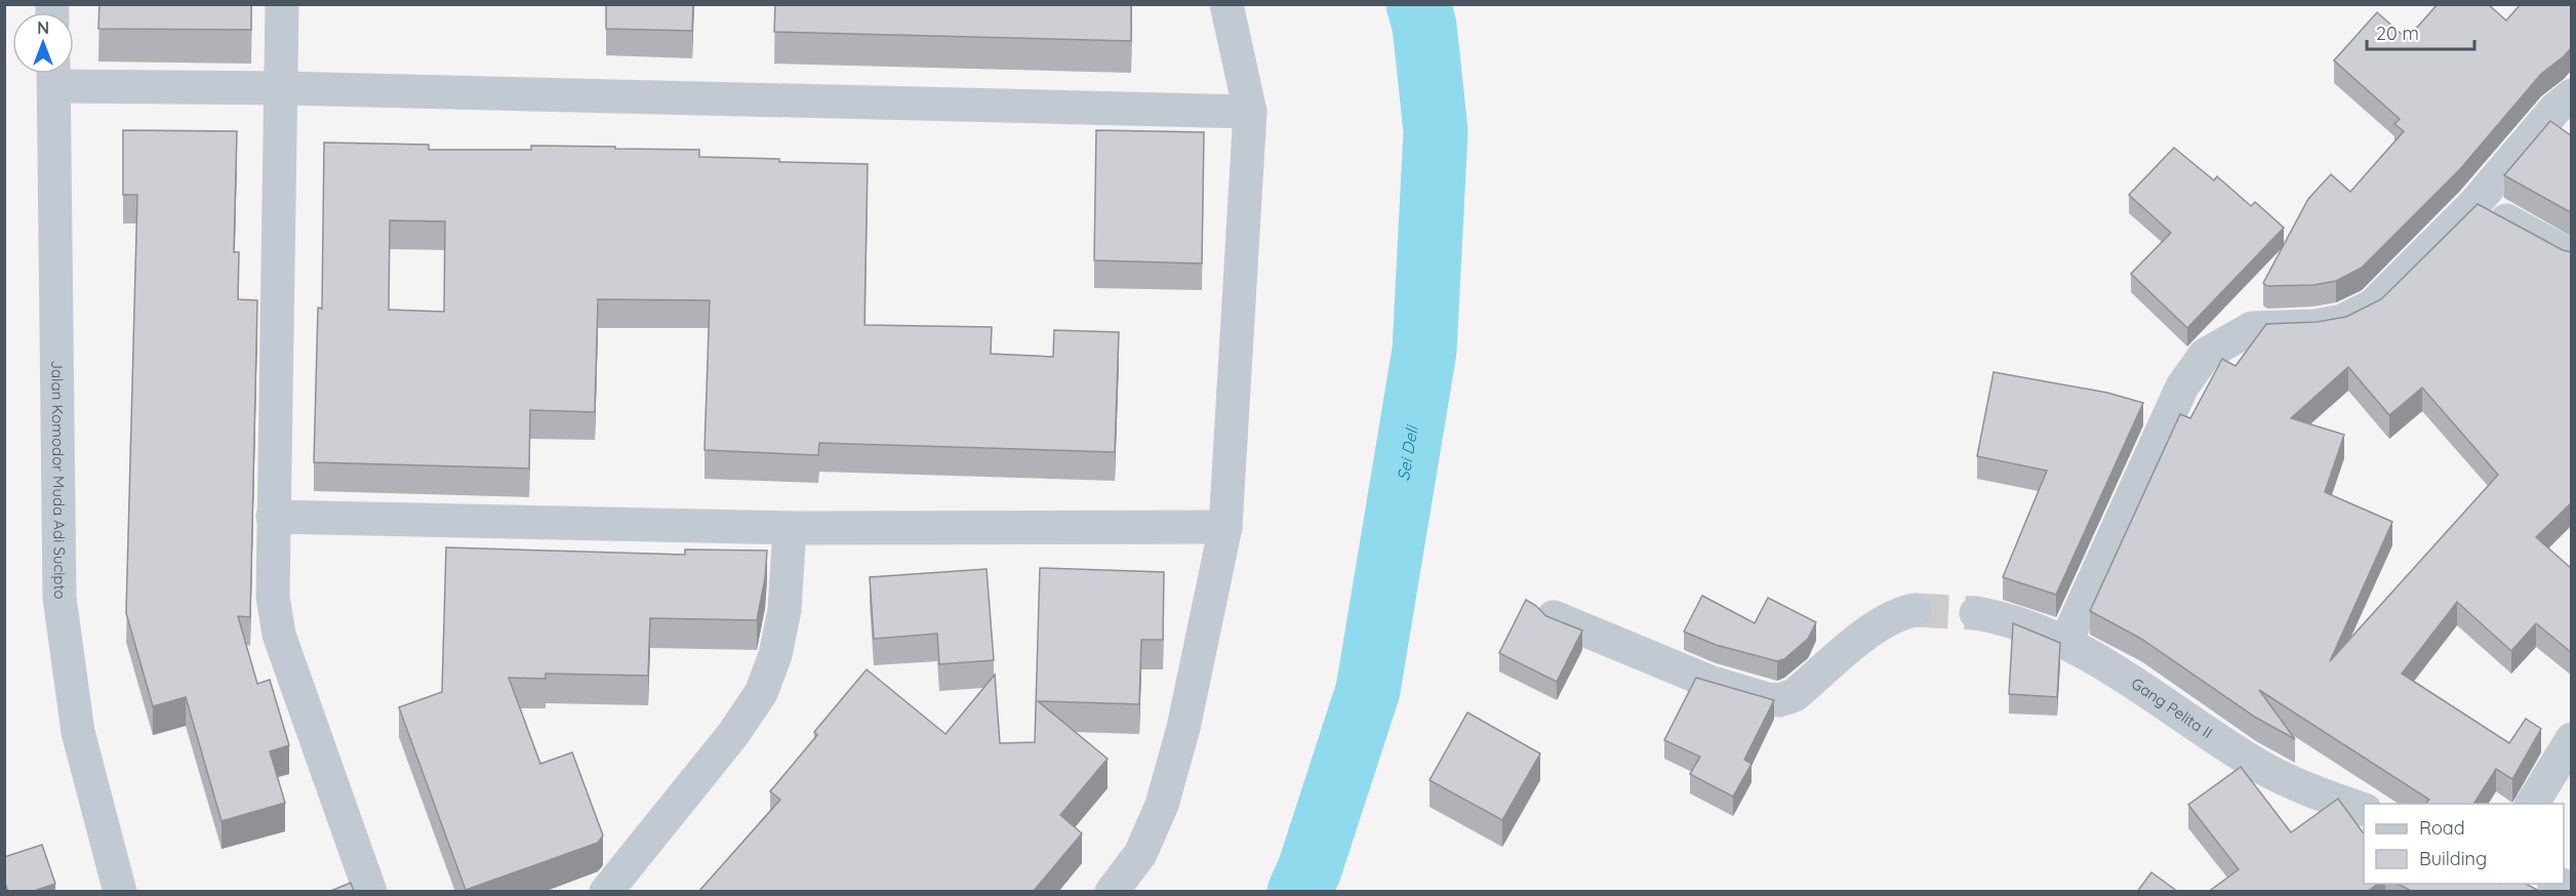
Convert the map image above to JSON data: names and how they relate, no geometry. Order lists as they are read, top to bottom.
{
  "streets": {
    "street": ["Jalan Komodor Muda Adi Sucipto", "Gang Pelita II"]
  },
  "water": ["Sei Deli"],
  "legend": ["Road", "Building"],
  "scale_bar": "20 m",
  "north": "top"
}
